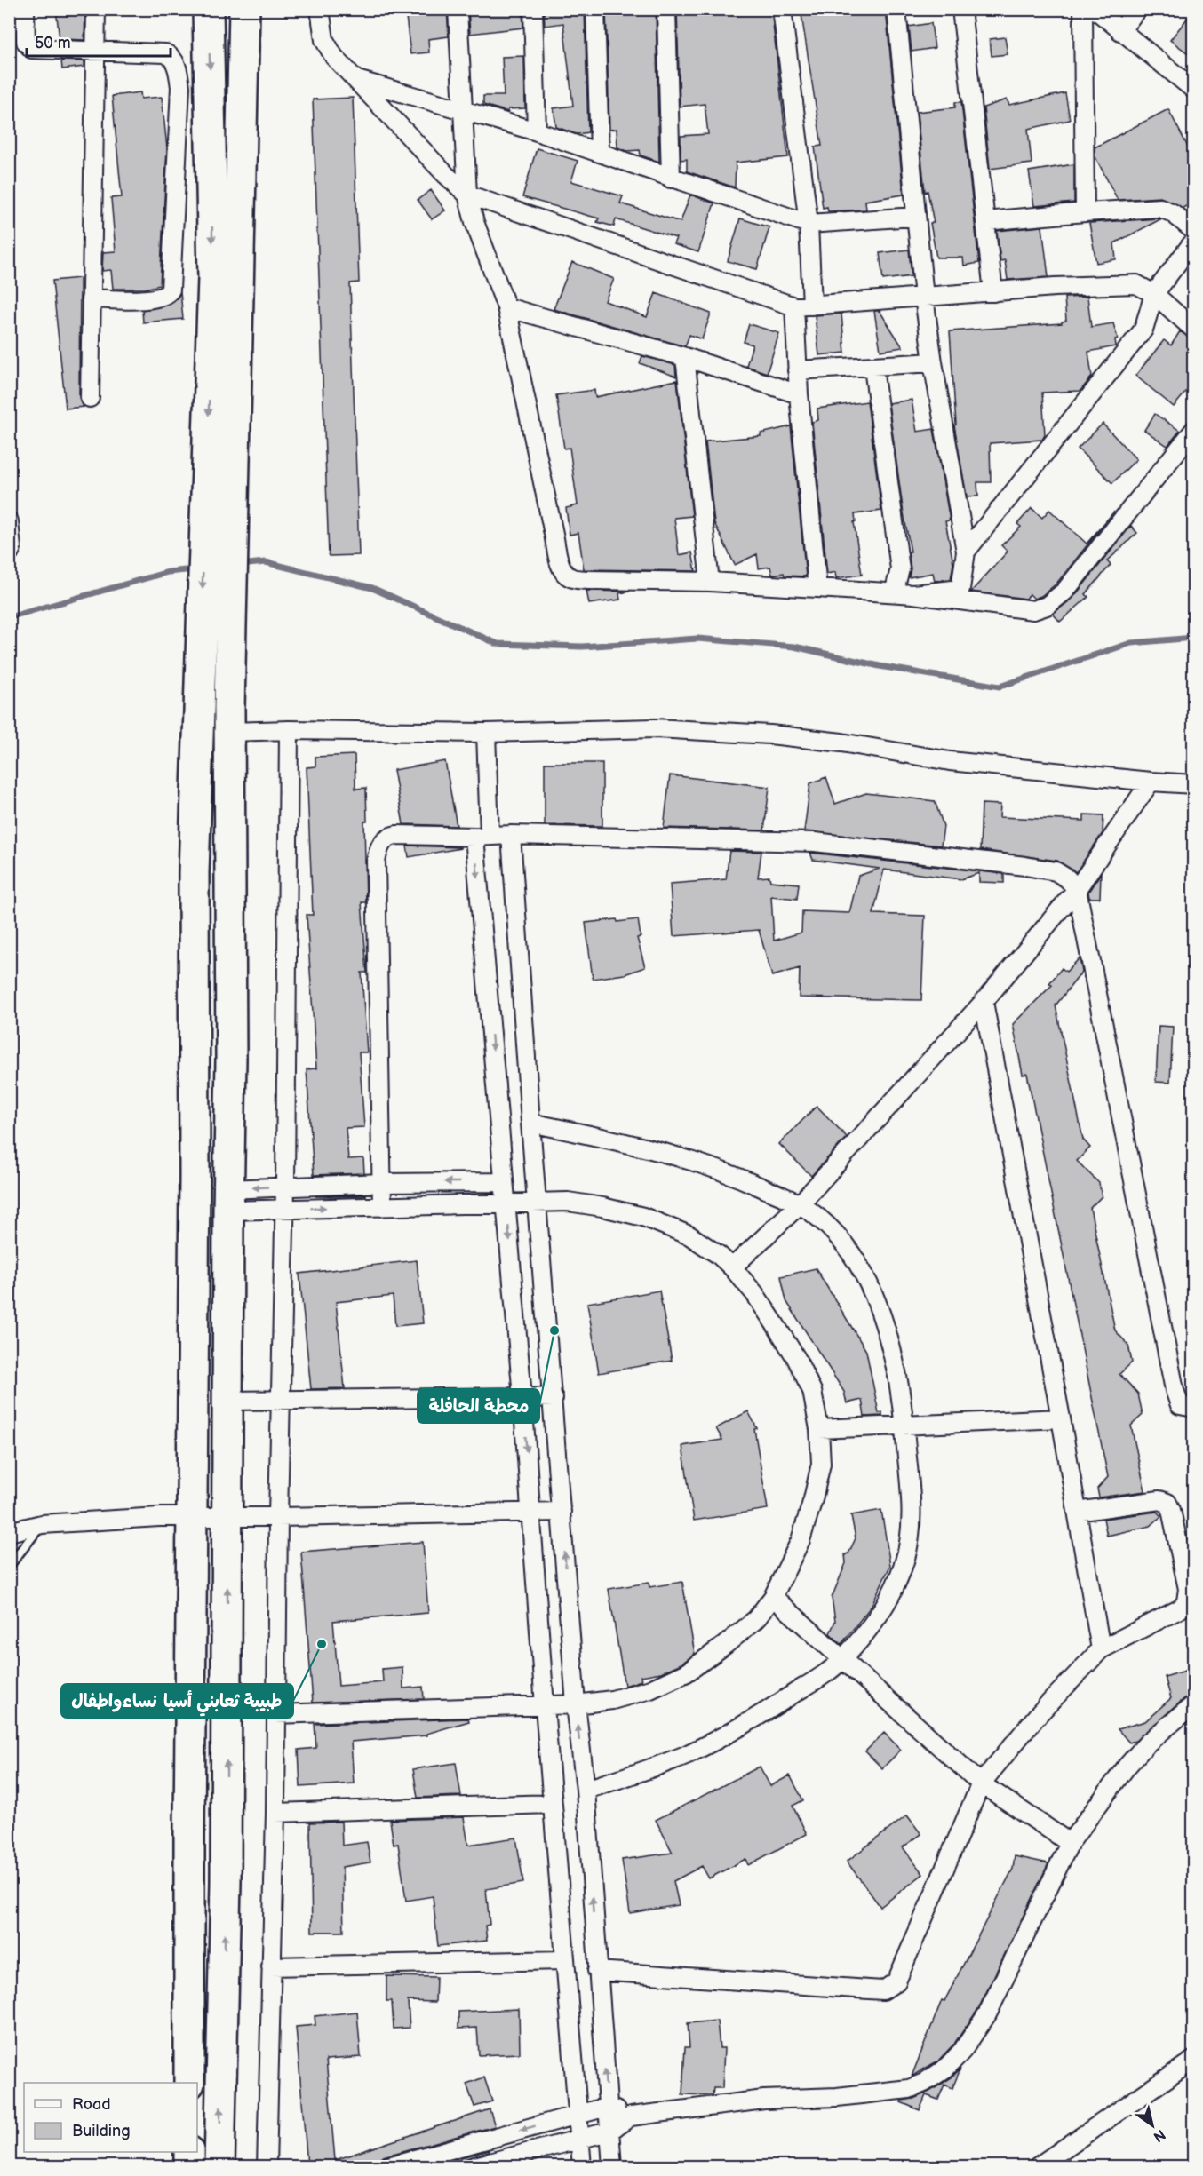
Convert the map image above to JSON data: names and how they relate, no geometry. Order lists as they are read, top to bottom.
{
  "places": ["محطة الحافلة", "طبيبة ثعابني أسيا نساءواطفال"],
  "legend": ["Road", "Building"],
  "scale_bar": "50 m",
  "north": "bottom right"
}
